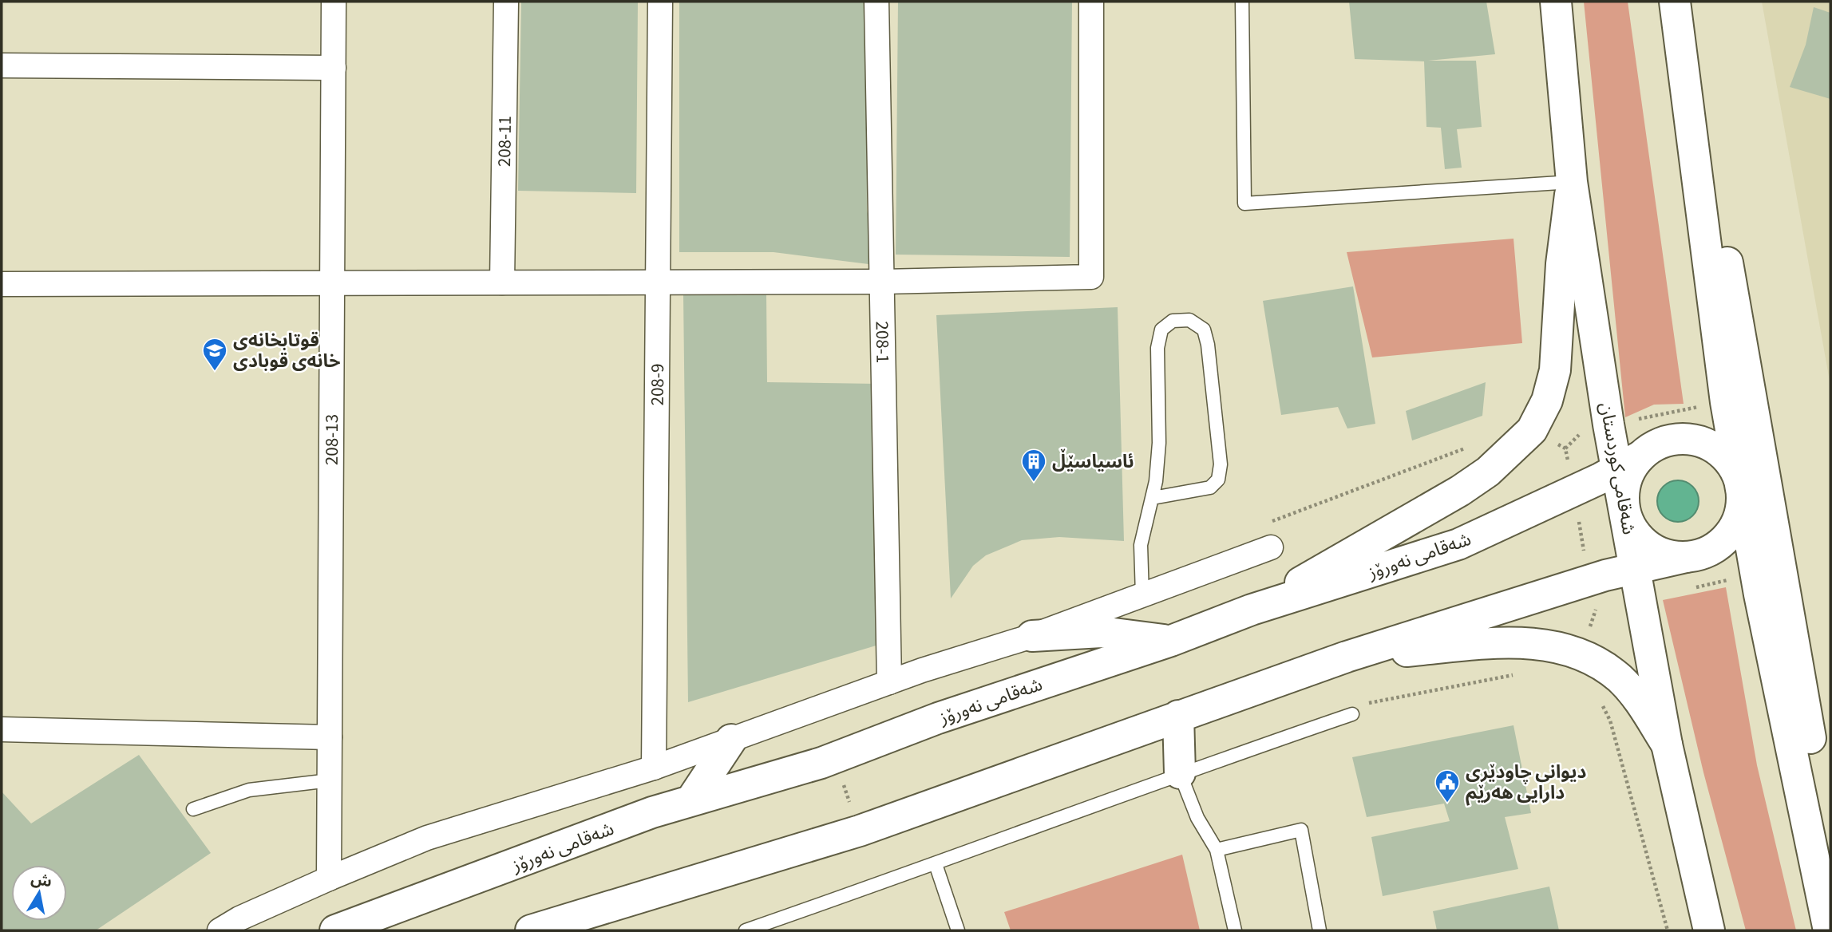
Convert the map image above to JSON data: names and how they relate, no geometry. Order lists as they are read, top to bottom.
{
  "streets": {
    "main road": ["شەقامی کوردستان", "شەقامی نەورۆز"],
    "street": [
      "208-11",
      "208-1",
      "208-9",
      "208-13"
    ]
  },
  "crossings": [
    ["شەقامی کوردستان", "شەقامی نەورۆز"]
  ],
  "places": {
    "school or university": ["قوتابخانەی خانەی قوبادی"],
    "building": ["ئاسیاسێڵ"],
    "public building": ["دیوانی چاودێری دارایی هەرێم"]
  },
  "north": "top"
}
